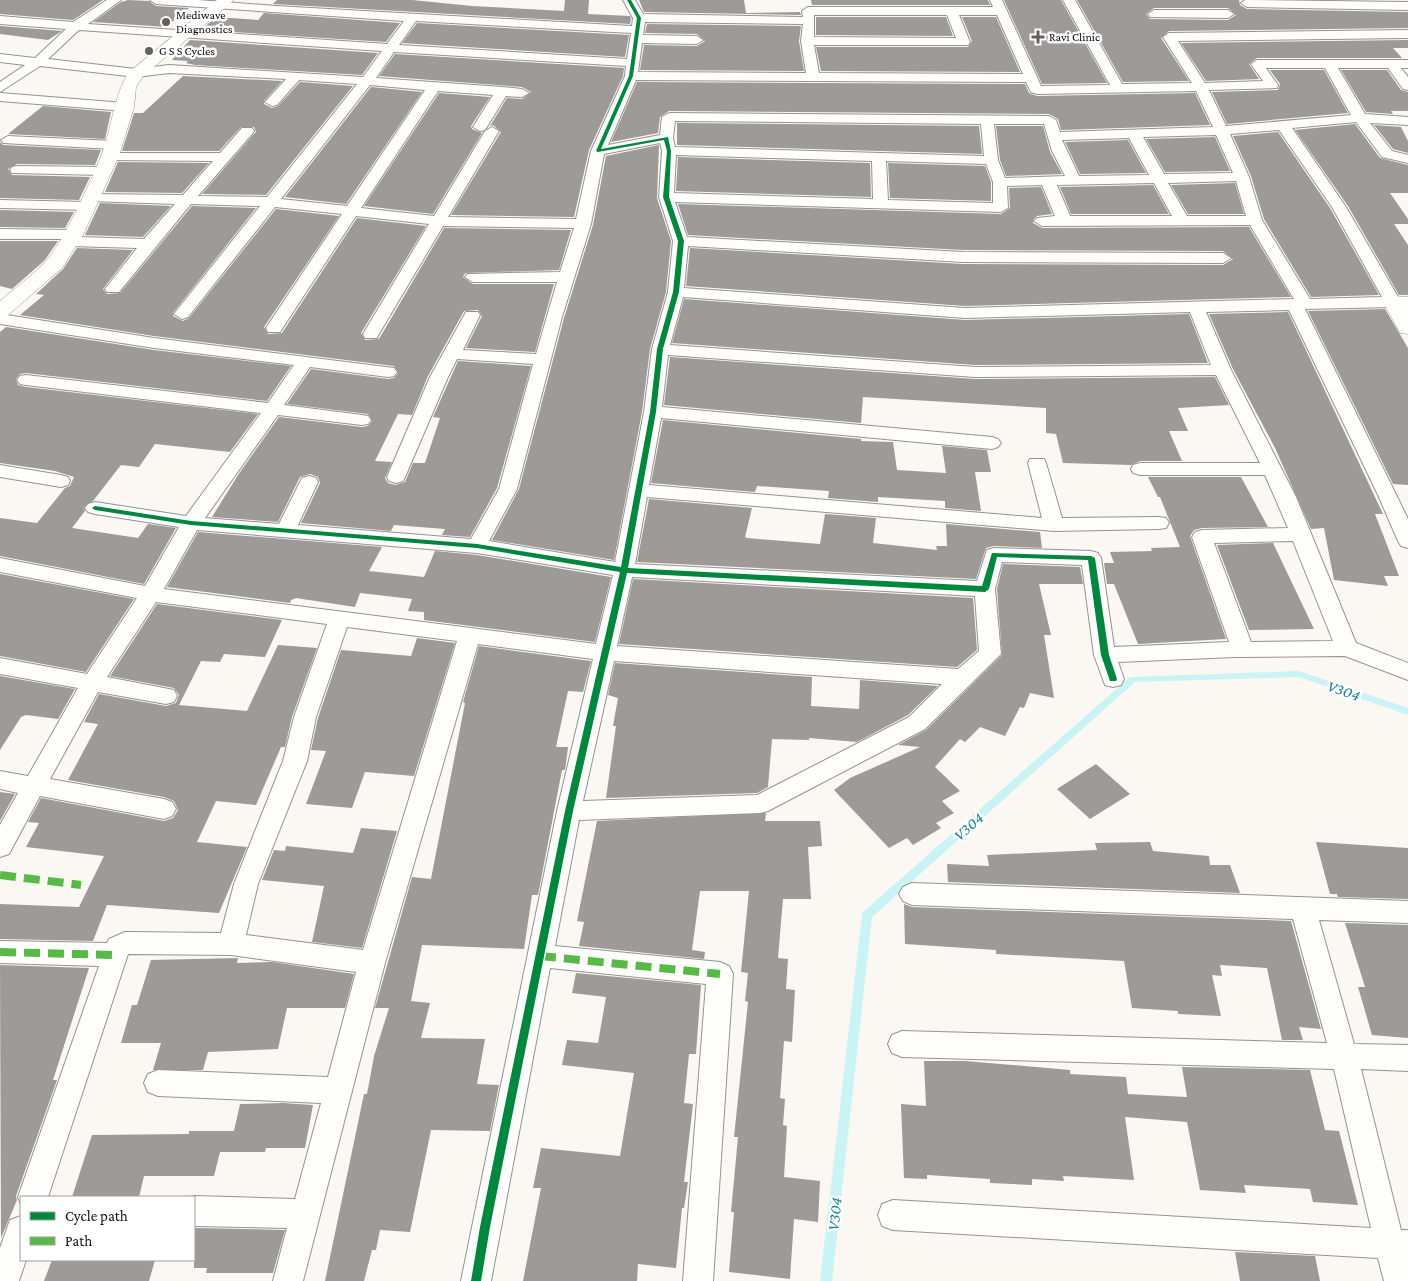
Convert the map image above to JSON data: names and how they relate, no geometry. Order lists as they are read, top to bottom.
{
  "water": ["V304"],
  "places": {
    "other": ["Mediwave Diagnostics", "G S S Cycles"],
    "health": ["Ravi Clinic"]
  },
  "legend": ["Cycle path", "Path"]
}
